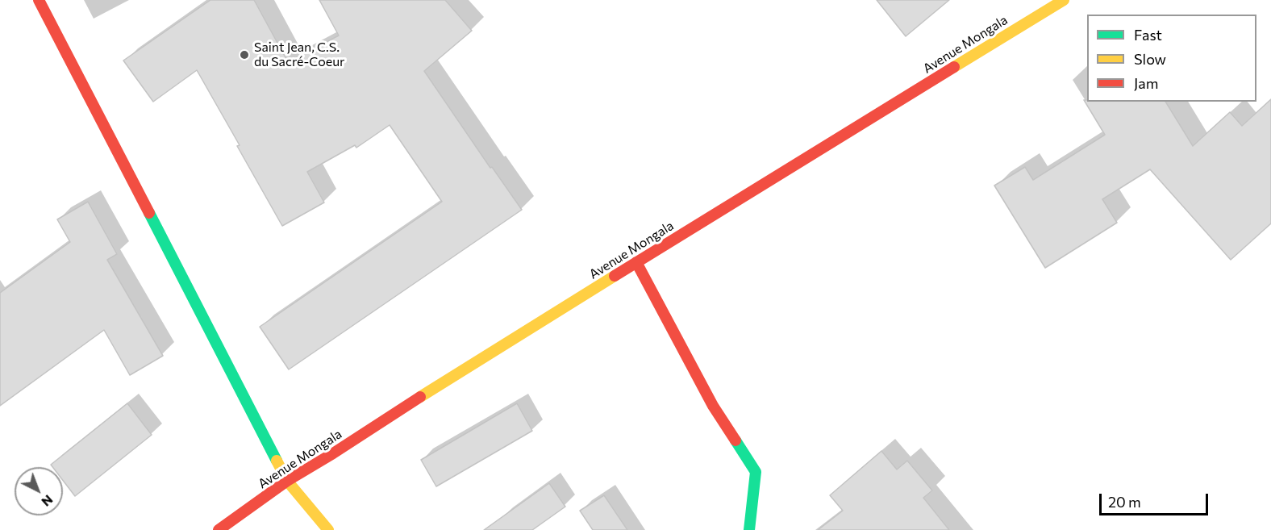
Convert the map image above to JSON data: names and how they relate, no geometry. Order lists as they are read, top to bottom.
{
  "streets": {
    "street": ["Avenue Mongala"]
  },
  "places": ["Saint Jean, C.S. du Sacré-Coeur"],
  "legend": ["Fast", "Slow", "Jam"],
  "scale_bar": "20 m",
  "north": "bottom right"
}
